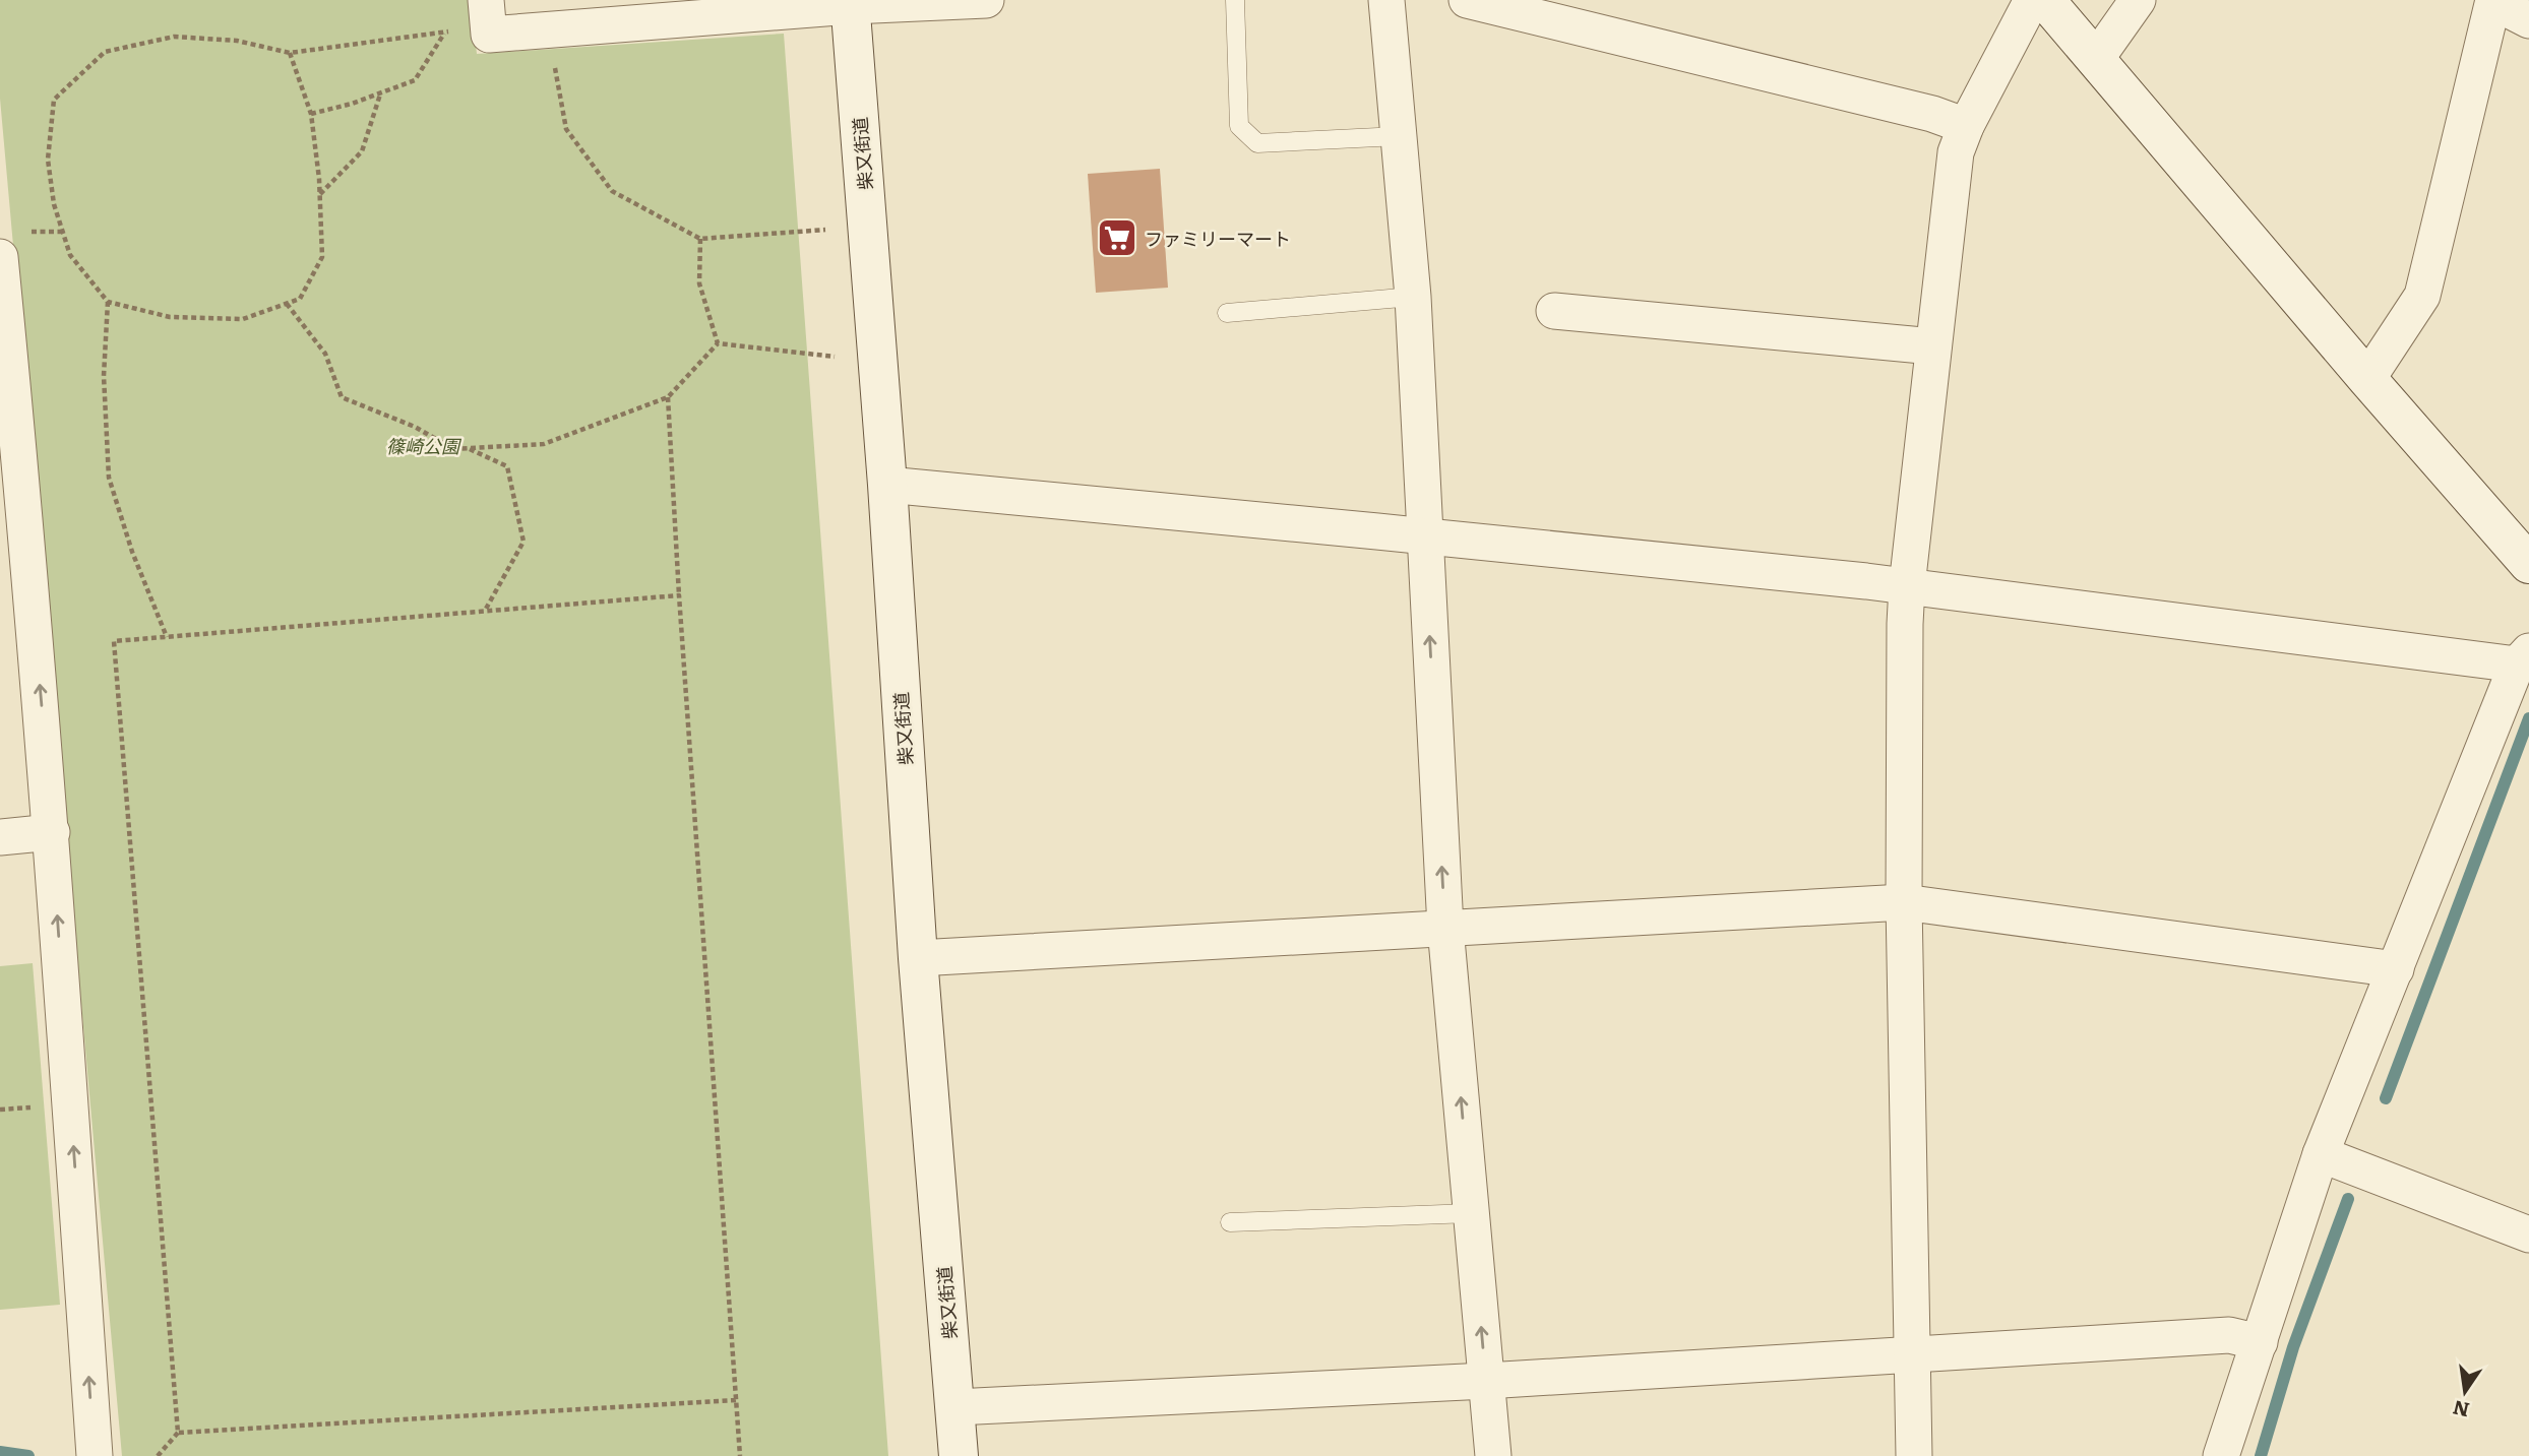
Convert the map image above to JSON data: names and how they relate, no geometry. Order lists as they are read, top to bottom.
{
  "streets": {
    "main road": ["柴又街道"]
  },
  "parks": ["篠崎公園"],
  "places": {
    "supermarket": ["ファミリーマート"]
  },
  "north": "bottom"
}
